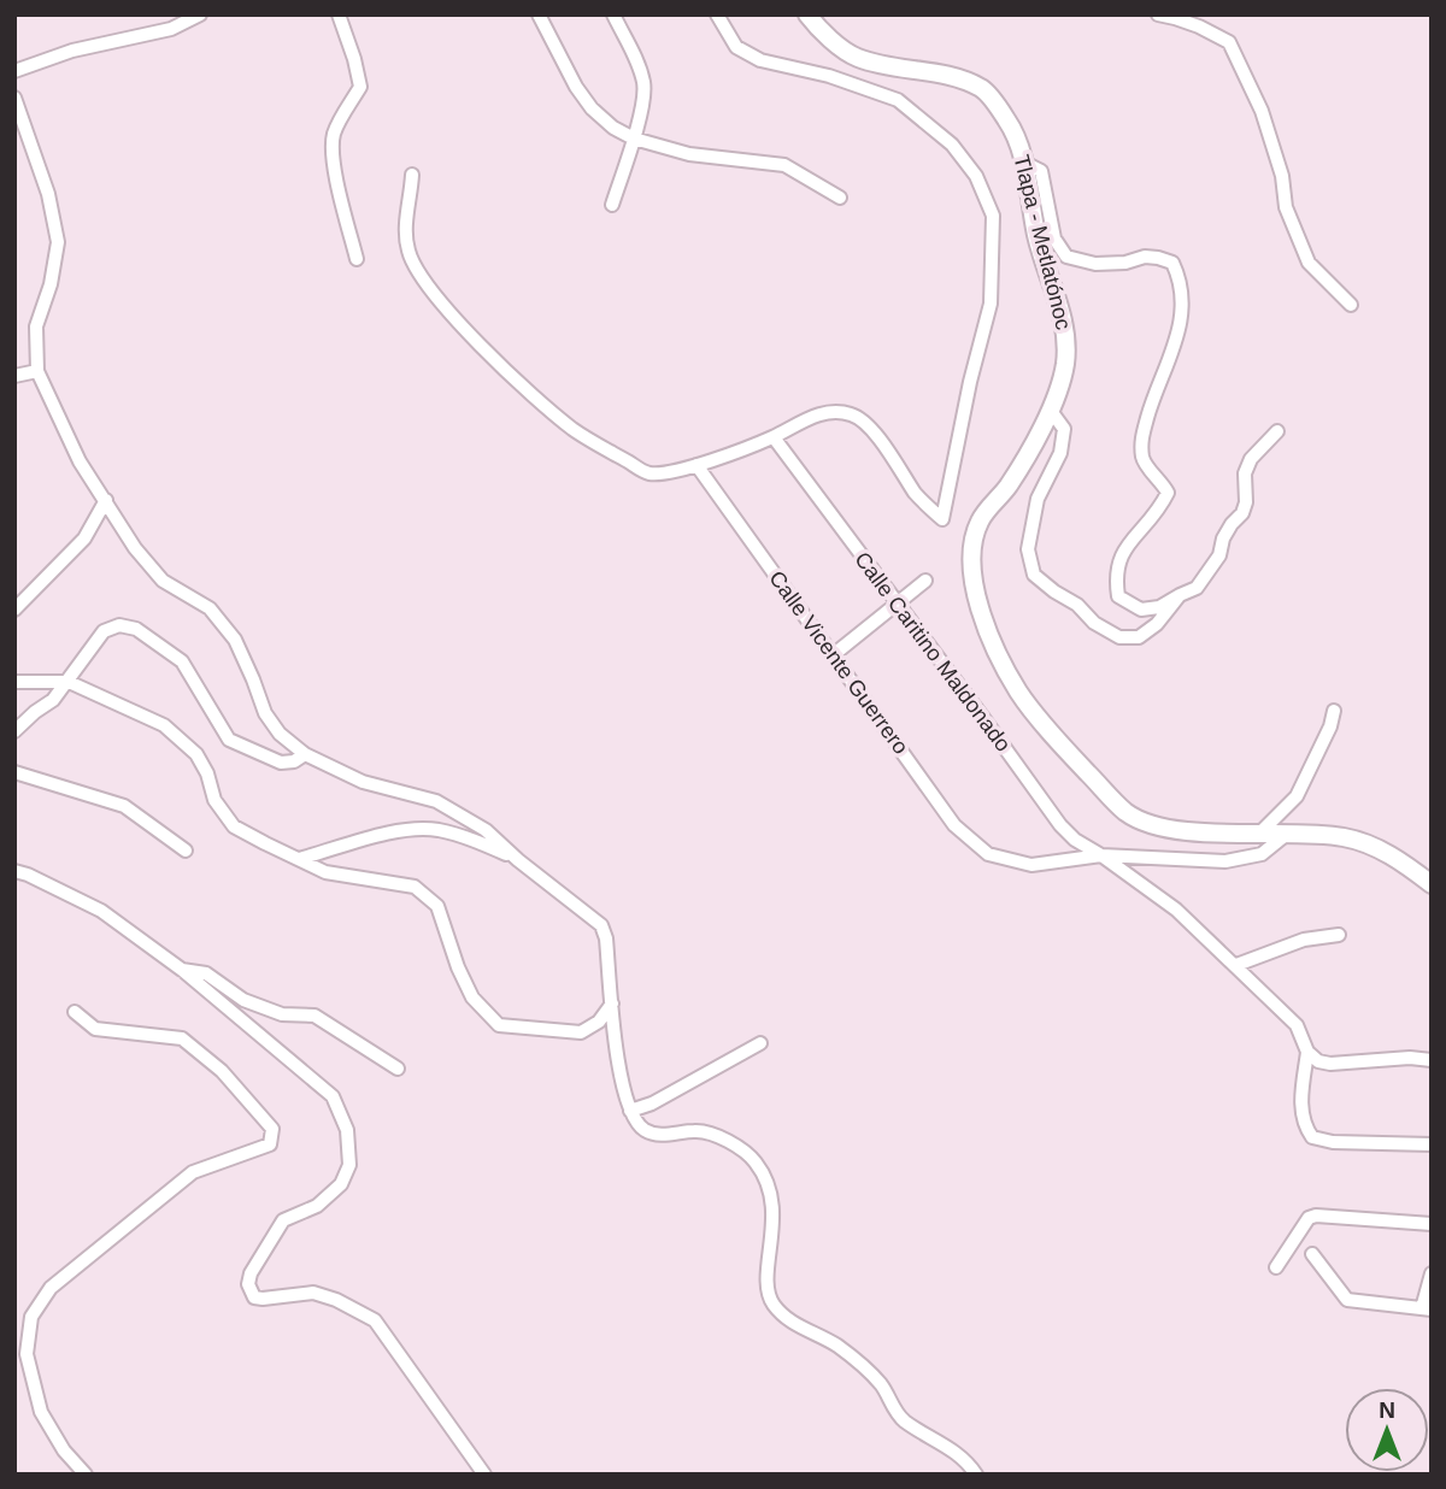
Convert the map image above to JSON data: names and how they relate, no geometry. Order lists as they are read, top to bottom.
{
  "streets": {
    "main road": ["Tlapa - Metlatónoc"],
    "street": ["Calle Caritino Maldonado", "Calle Vicente Guerrero"]
  },
  "crossings": [
    ["Calle Caritino Maldonado", "Calle Vicente Guerrero"]
  ],
  "north": "top"
}
